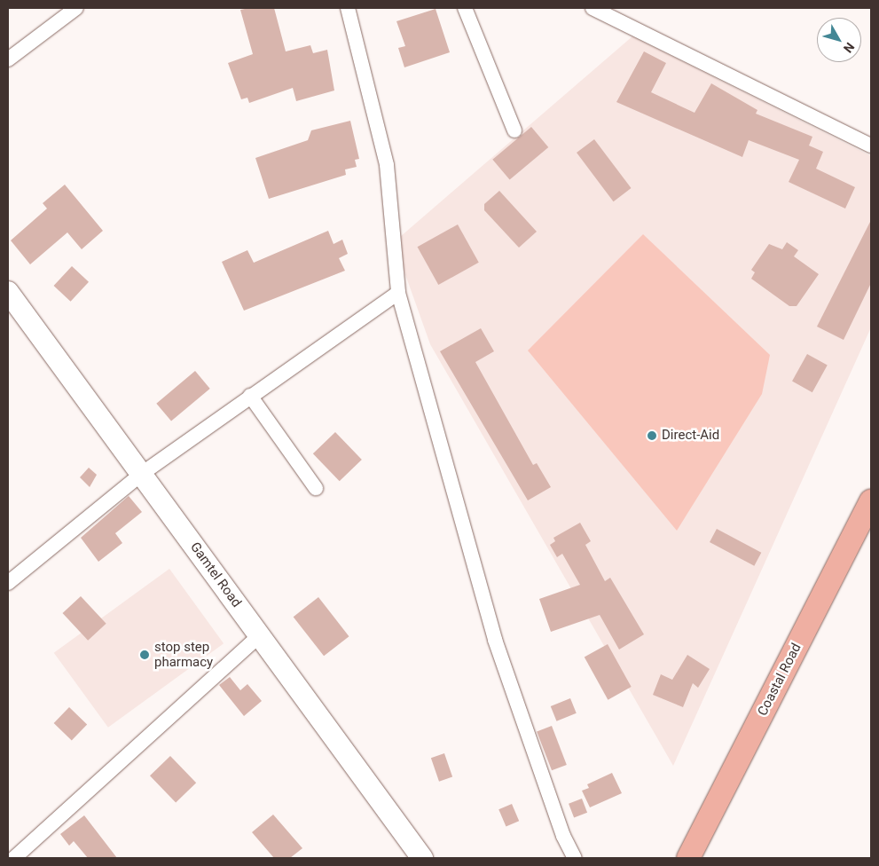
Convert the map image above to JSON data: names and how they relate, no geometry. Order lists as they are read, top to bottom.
{
  "streets": {
    "main road": ["Coastal Road"],
    "street": ["Gamtel Road"]
  },
  "places": ["Direct-Aid", "stop step pharmacy"],
  "north": "bottom right"
}
